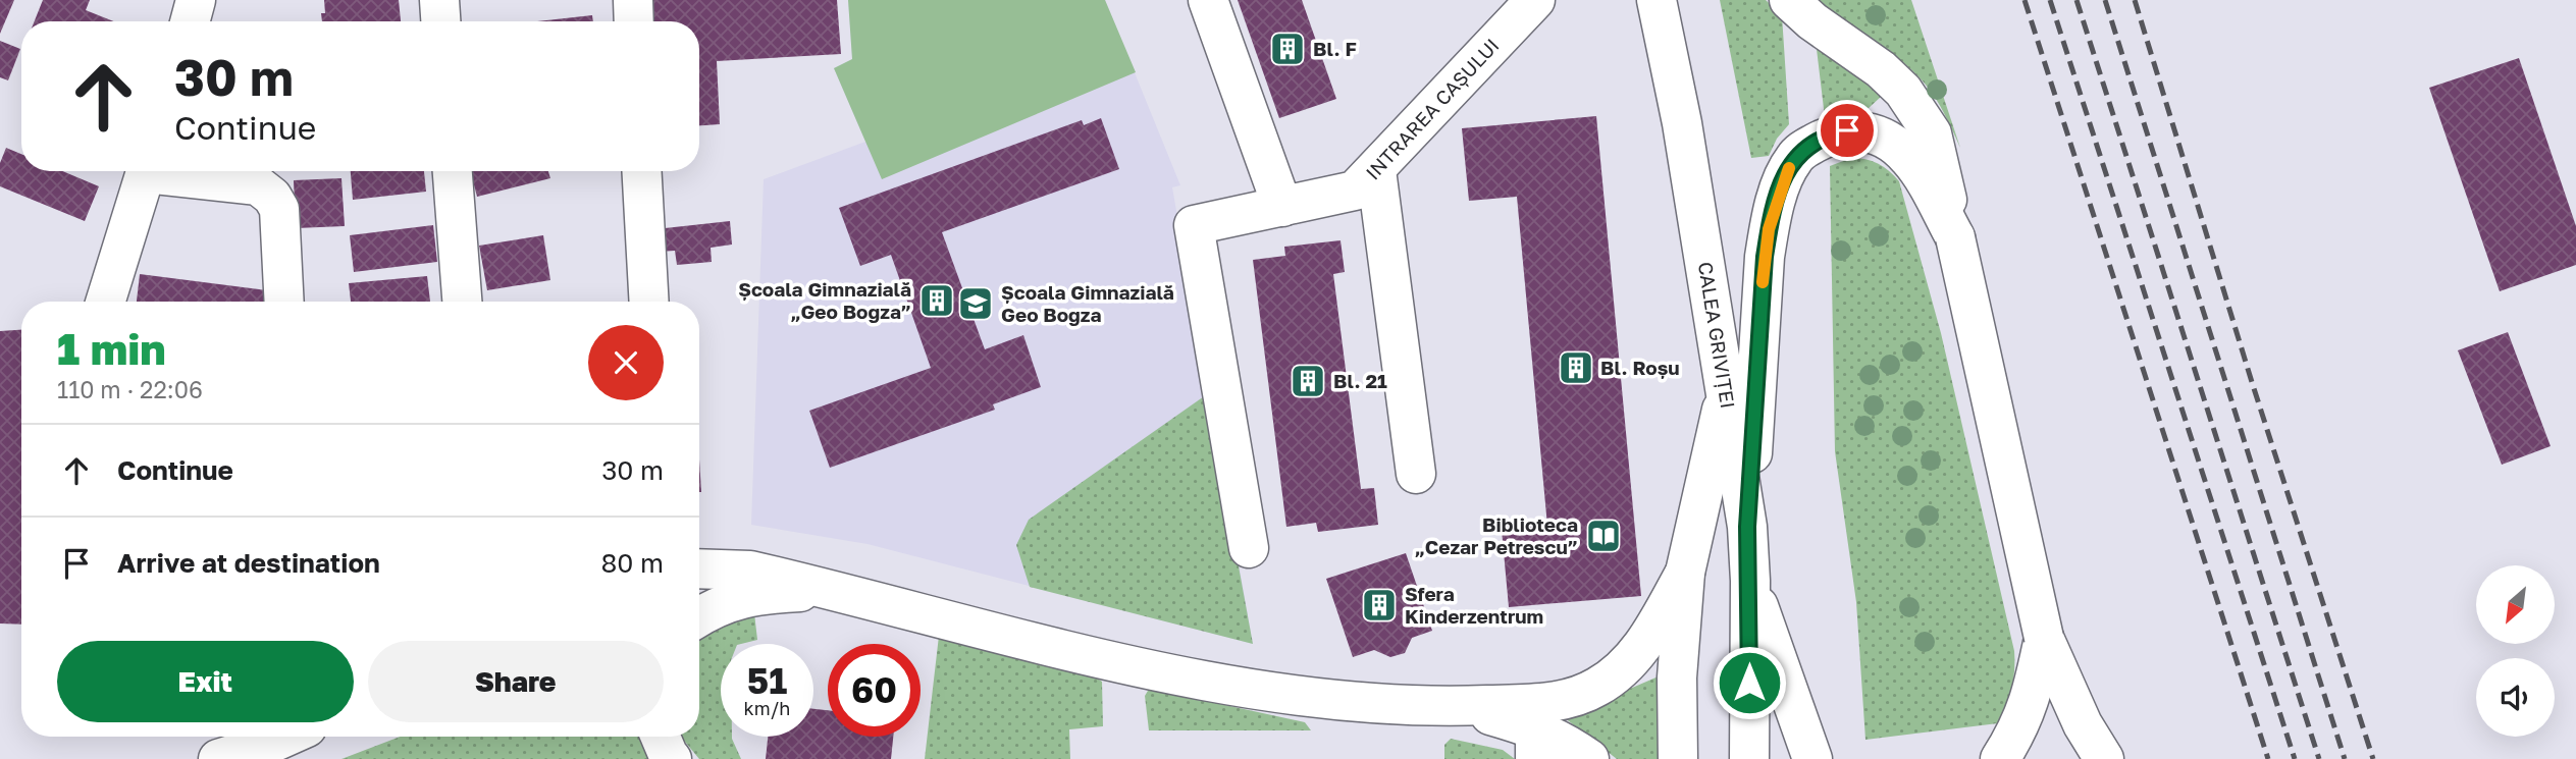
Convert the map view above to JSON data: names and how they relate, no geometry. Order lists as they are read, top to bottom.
{
  "streets": {
    "main road": ["INTRAREA CAȘULUI", "CALEA GRIVIȚEI"]
  },
  "places": {
    "building": [
      "Bl. F",
      "Școala Gimnazială „Geo Bogza”",
      "Bl. Roșu",
      "Bl. 21",
      "Sfera Kinderzentrum"
    ],
    "school or university": ["Școala Gimnazială Geo Bogza"],
    "library": ["Biblioteca „Cezar Petrescu”"]
  },
  "north": "bottom left",
  "page": {
    "turn": ["30 m", "Continue"],
    "heading": ["1 min", "110 m · 22:06"],
    "list": [
      {
        "name": "Continue",
        "value": "30 m"
      },
      {
        "name": "Arrive at destination",
        "value": "80 m"
      }
    ],
    "buttons": ["Exit", "Share"],
    "speed": "51 km/h",
    "limit": "60"
  }
}
